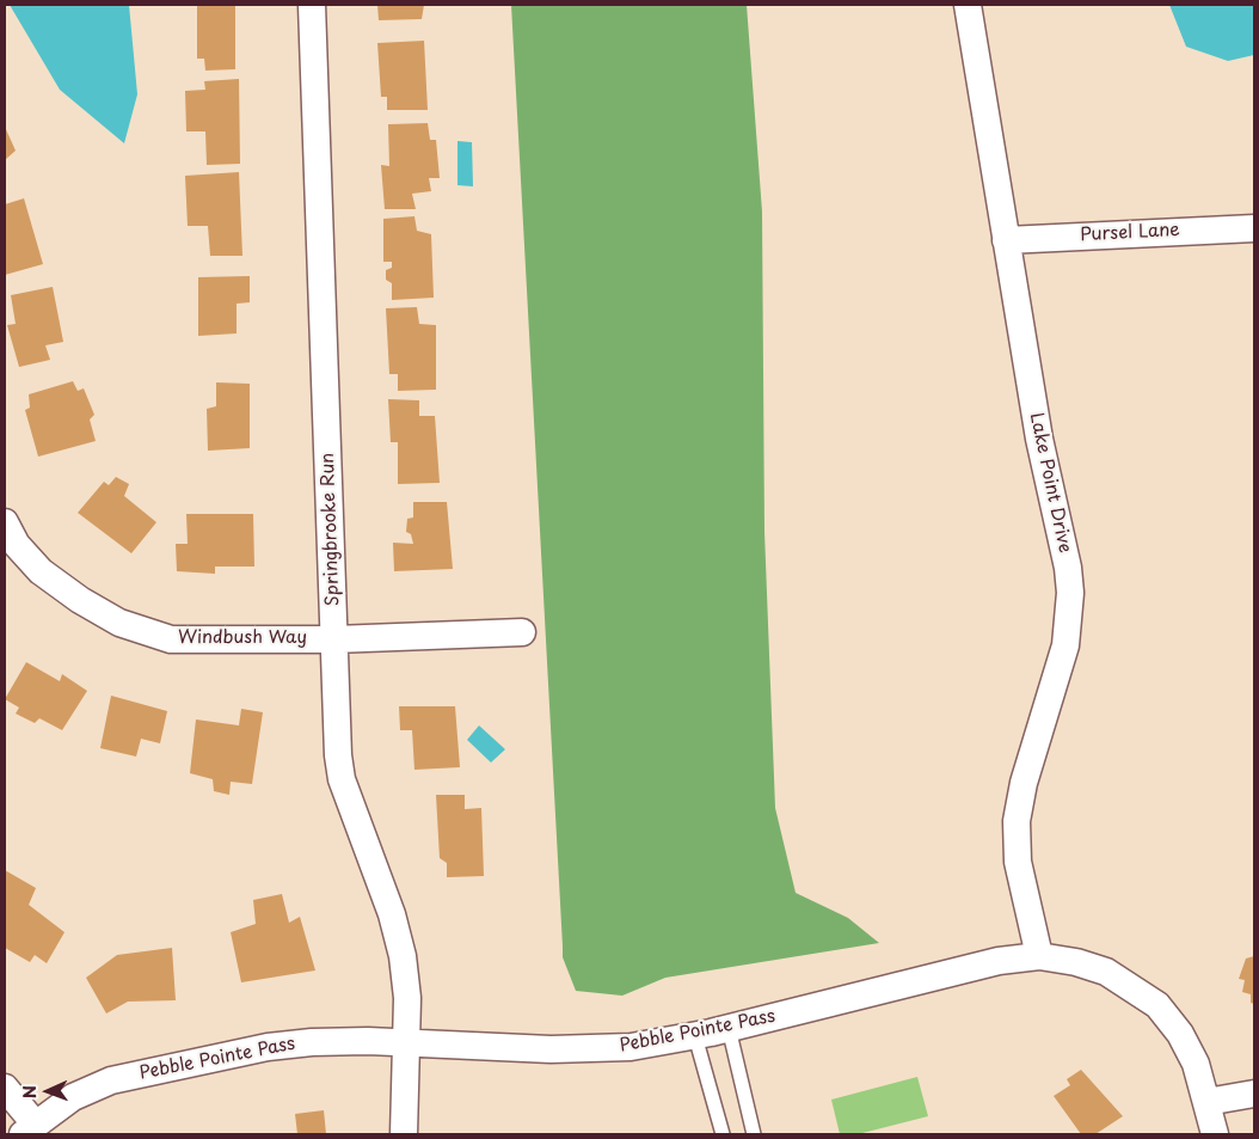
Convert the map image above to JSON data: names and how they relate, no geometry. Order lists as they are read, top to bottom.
{
  "streets": {
    "street": [
      "Pursel Lane",
      "Lake Point Drive",
      "Springbrooke Run",
      "Windbush Way",
      "Pebble Pointe Pass"
    ]
  },
  "crossings": [
    ["Pursel Lane", "Lake Point Drive"],
    ["Lake Point Drive", "Pebble Pointe Pass"],
    ["Springbrooke Run", "Windbush Way"],
    ["Springbrooke Run", "Pebble Pointe Pass"]
  ],
  "north": "left"
}
